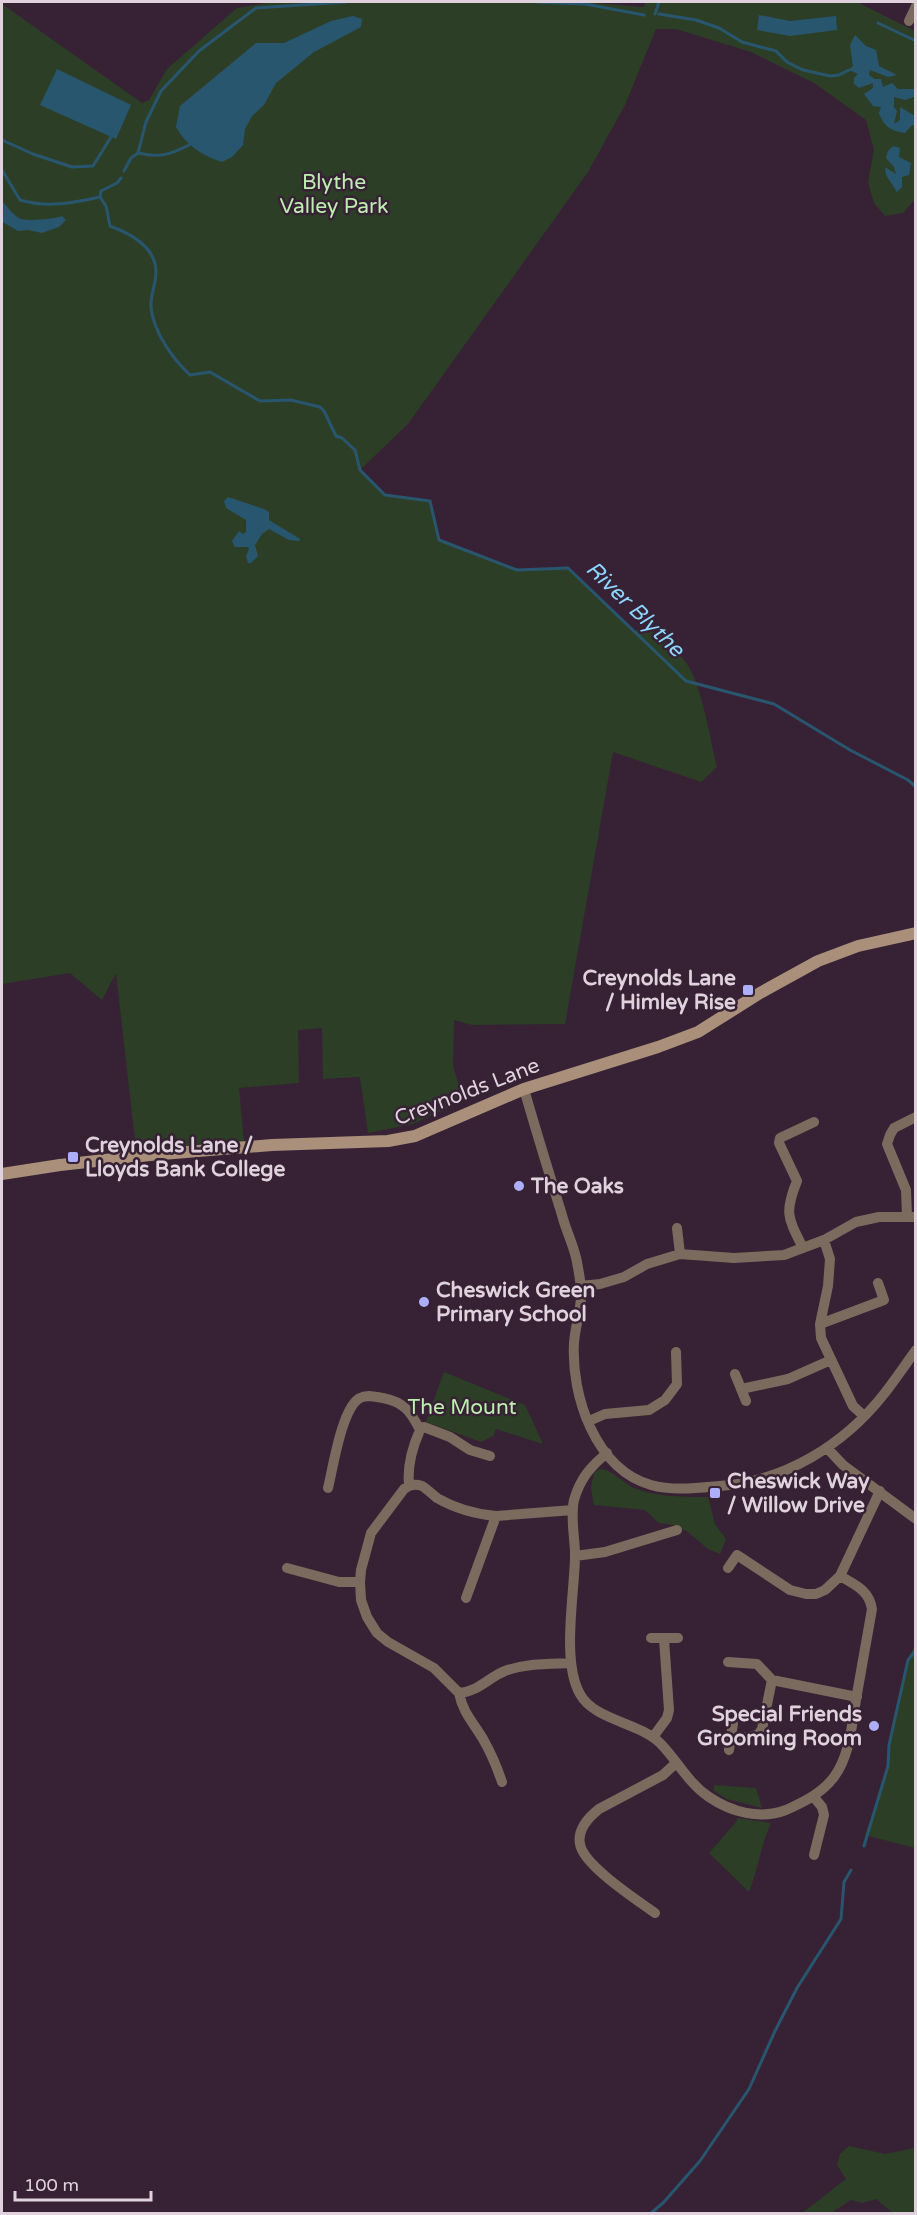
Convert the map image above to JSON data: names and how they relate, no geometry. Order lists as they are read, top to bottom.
{
  "streets": {
    "street": ["Creynolds Lane"]
  },
  "water": ["River Blythe"],
  "parks": ["Blythe Valley Park", "The Mount"],
  "places": {
    "transit": ["Creynolds Lane / Himley Rise", "Creynolds Lane / Lloyds Bank College", "Cheswick Way / Willow Drive"],
    "other": ["The Oaks", "Cheswick Green Primary School", "Special Friends Grooming Room"]
  },
  "scale_bar": "100 m"
}
